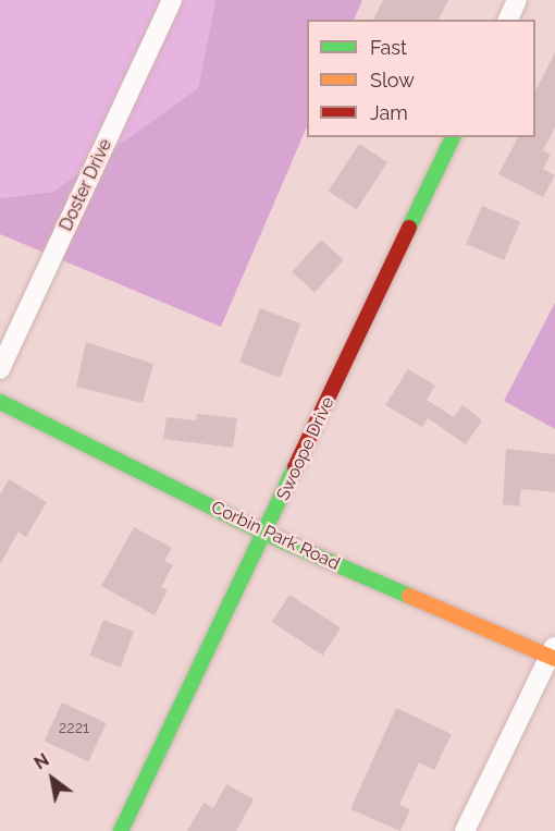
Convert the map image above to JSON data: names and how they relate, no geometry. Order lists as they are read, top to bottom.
{
  "streets": {
    "street": ["Doster Drive", "Swoope Drive", "Corbin Park Road"]
  },
  "crossings": [
    ["Swoope Drive", "Corbin Park Road"]
  ],
  "house_numbers": ["2221"],
  "legend": ["Fast", "Slow", "Jam"],
  "north": "top left"
}
